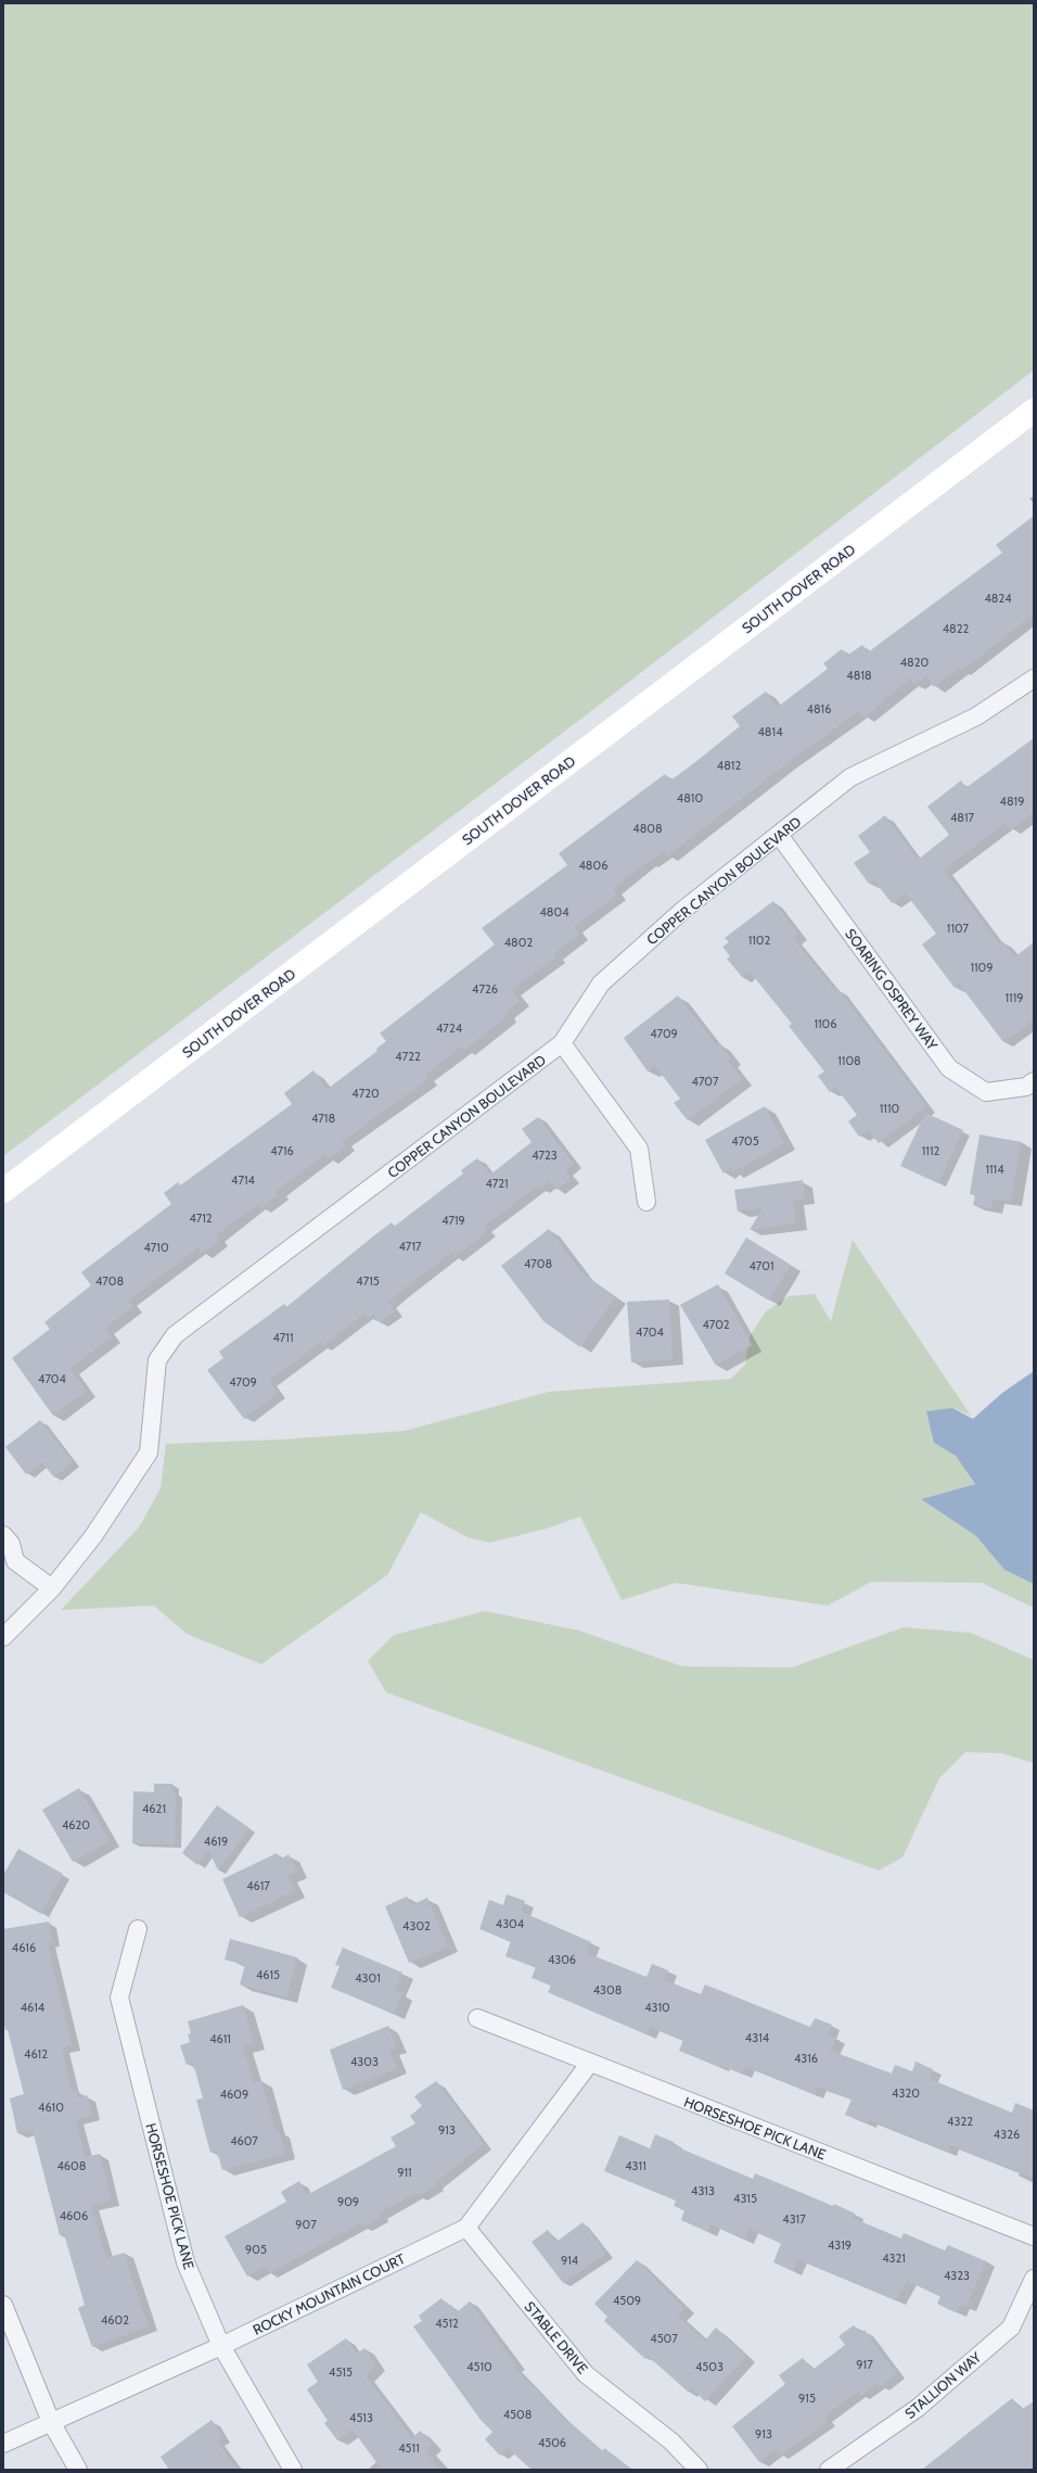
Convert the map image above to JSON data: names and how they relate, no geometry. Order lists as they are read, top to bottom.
{
  "streets": {
    "street": [
      "SOUTH DOVER ROAD",
      "COPPER CANYON BOULEVARD",
      "SOARING OSPREY WAY",
      "HORSESHOE PICK LANE",
      "ROCKY MOUNTAIN COURT",
      "STABLE DRIVE",
      "STALLION WAY"
    ]
  },
  "crossings": [
    ["COPPER CANYON BOULEVARD", "SOARING OSPREY WAY"],
    ["HORSESHOE PICK LANE", "ROCKY MOUNTAIN COURT"],
    ["ROCKY MOUNTAIN COURT", "STABLE DRIVE"]
  ],
  "house_numbers": [
    "4824",
    "4822",
    "4820",
    "4818",
    "4816",
    "4814",
    "4812",
    "4810",
    "4819",
    "4817",
    "4808",
    "4806",
    "4804",
    "1107",
    "1102",
    "4802",
    "1109",
    "4726",
    "1119",
    "1106",
    "4724",
    "4709",
    "4722",
    "1108",
    "4707",
    "4720",
    "1110",
    "4718",
    "4705",
    "4716",
    "1112",
    "4723",
    "1114",
    "4714",
    "4721",
    "4712",
    "4719",
    "4717",
    "4710",
    "4708",
    "4701",
    "4708",
    "4715",
    "4702",
    "4704",
    "4711",
    "4704",
    "4709",
    "4621",
    "4620",
    "4619",
    "4617",
    "4304",
    "4302",
    "4616",
    "4306",
    "4615",
    "4301",
    "4308",
    "4614",
    "4310",
    "4314",
    "4611",
    "4612",
    "4316",
    "4303",
    "4320",
    "4609",
    "4610",
    "4322",
    "913",
    "4326",
    "4607",
    "4608",
    "4311",
    "911",
    "4313",
    "4315",
    "909",
    "4606",
    "4317",
    "907",
    "4319",
    "905",
    "4321",
    "914",
    "4323",
    "4509",
    "4602",
    "4512",
    "4507",
    "917",
    "4510",
    "4503",
    "4515",
    "915",
    "4508",
    "4513",
    "913",
    "4506",
    "4511"
  ]
}
